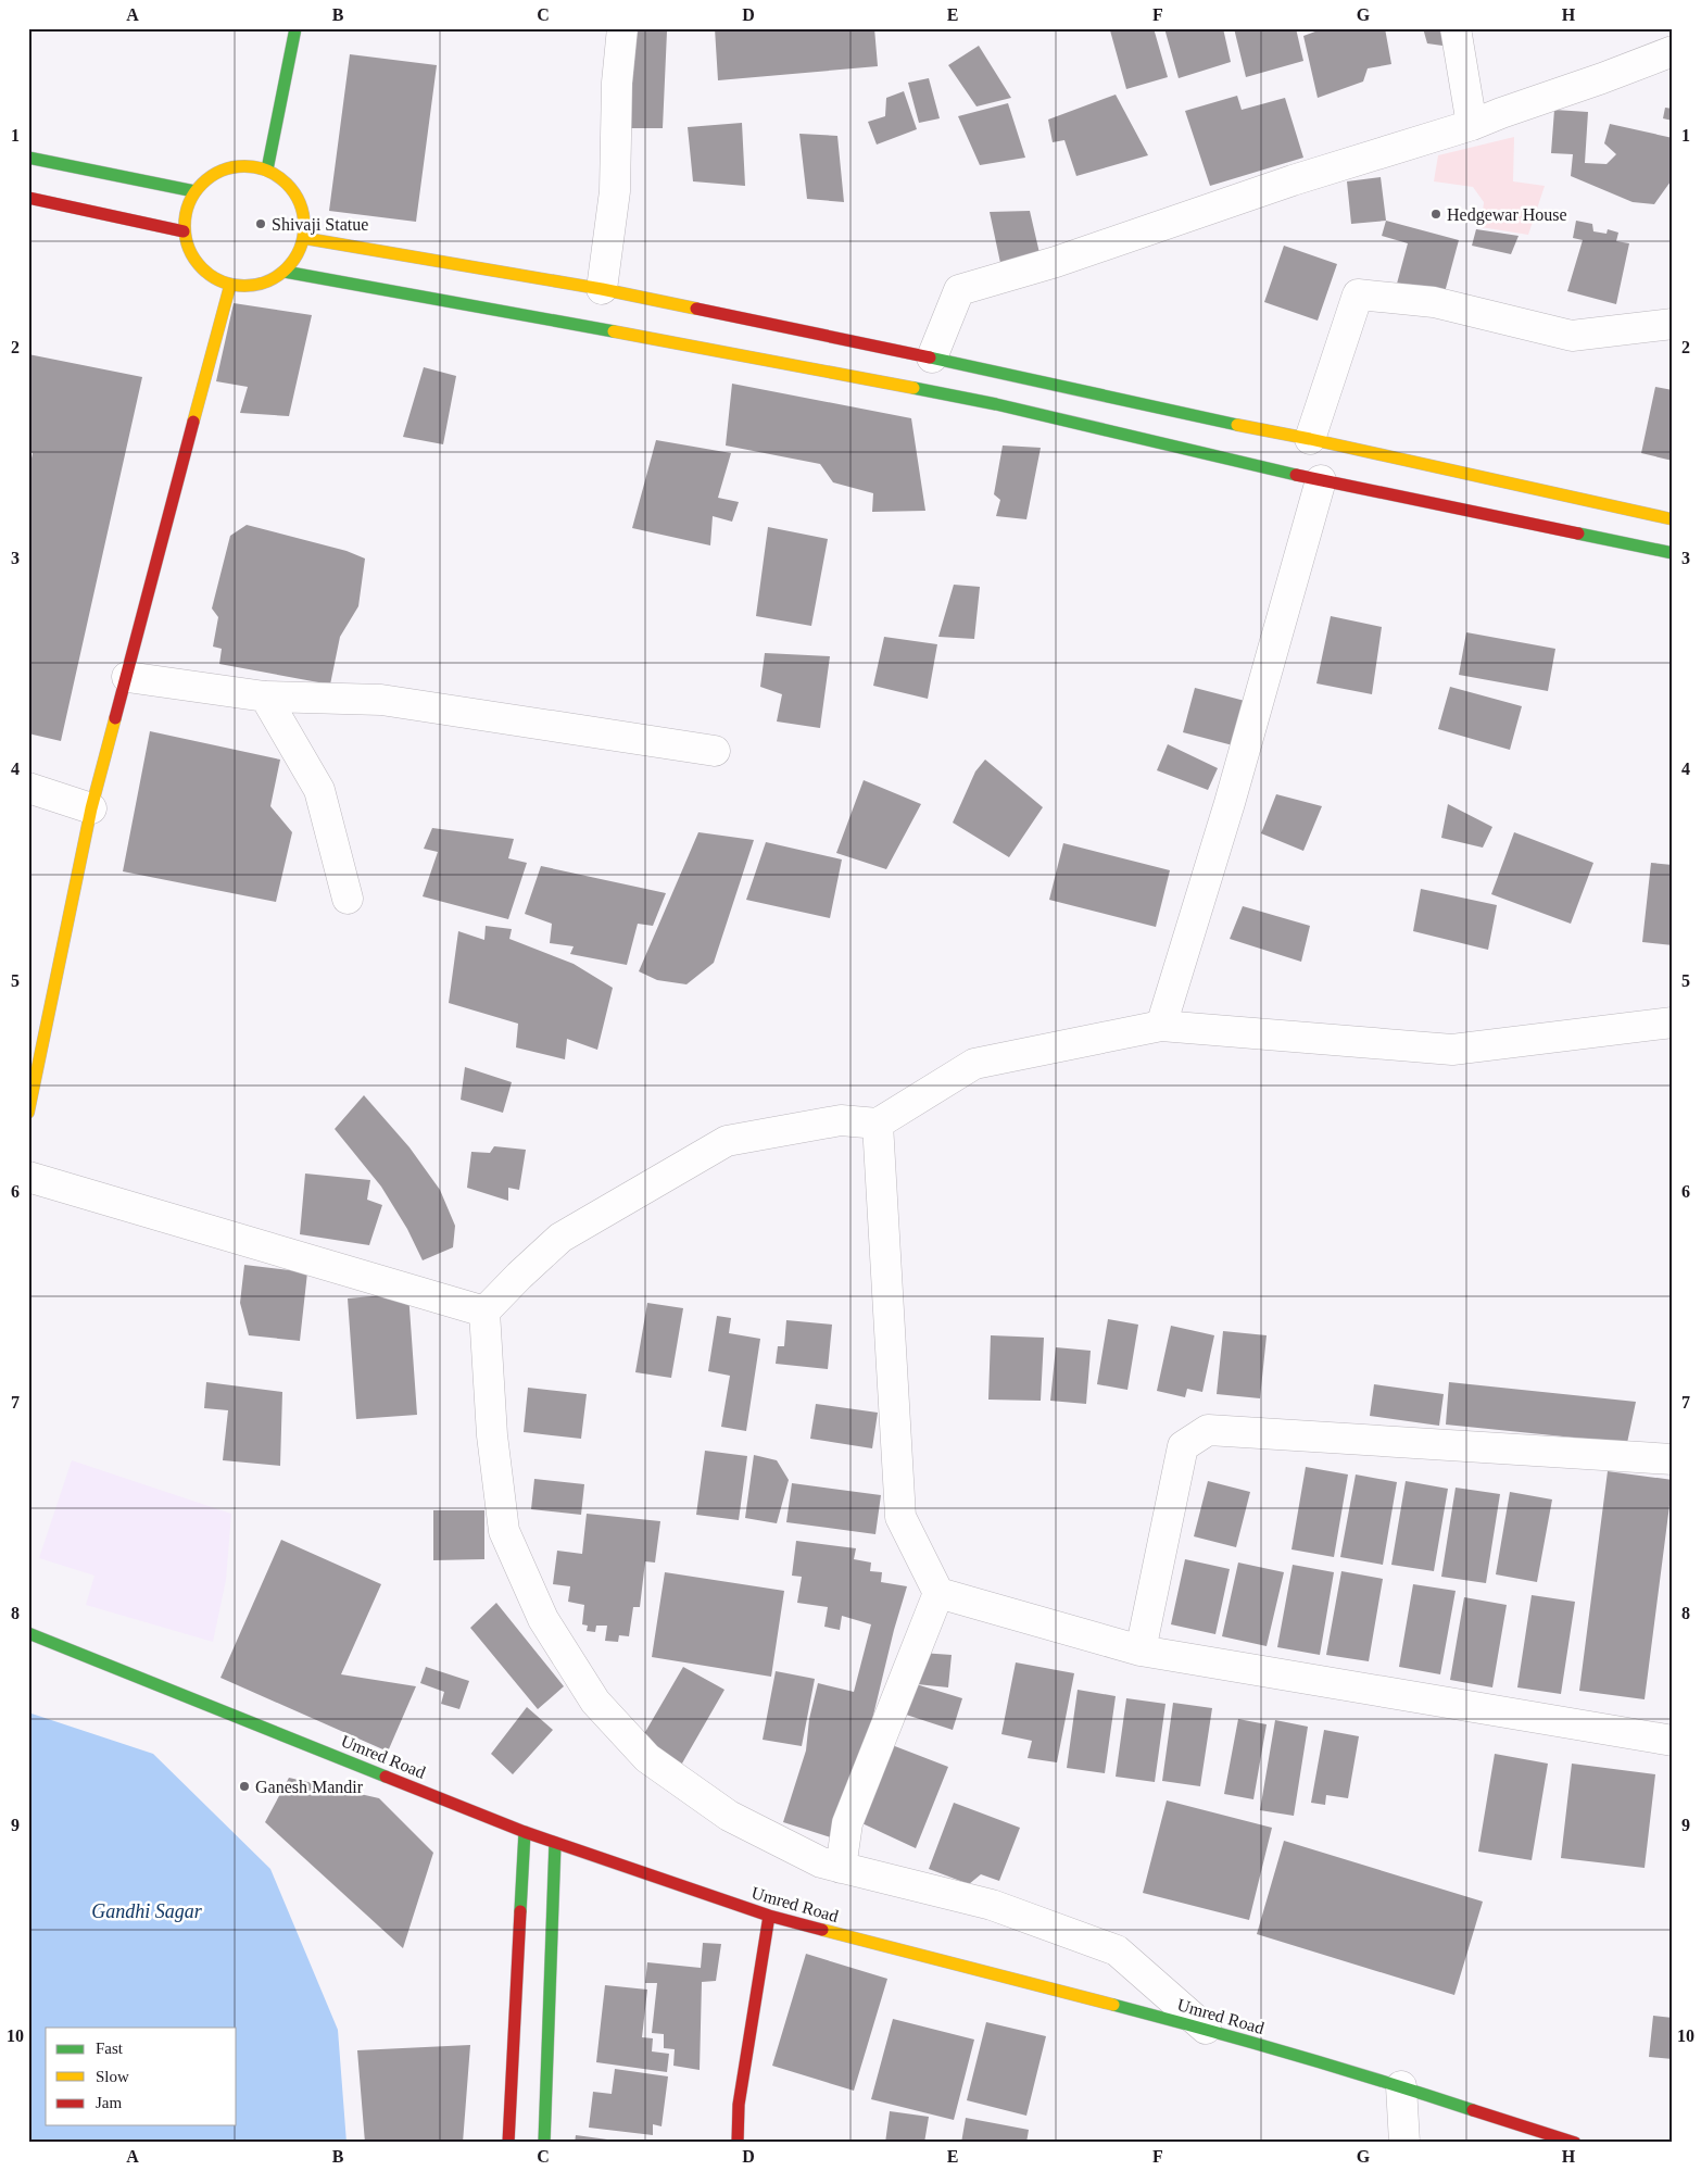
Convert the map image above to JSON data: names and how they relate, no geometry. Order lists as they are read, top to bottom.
{
  "streets": {
    "main road": ["Umred Road"]
  },
  "water": ["Gandhi Sagar"],
  "places": ["Hedgewar House", "Shivaji Statue", "Ganesh Mandir"],
  "legend": ["Fast", "Slow", "Jam"],
  "grid": {
    "columns": [
      "A",
      "B",
      "C",
      "D",
      "E",
      "F",
      "G",
      "H"
    ],
    "rows": [
      "1",
      "2",
      "3",
      "4",
      "5",
      "6",
      "7",
      "8",
      "9",
      "10"
    ]
  }
}
